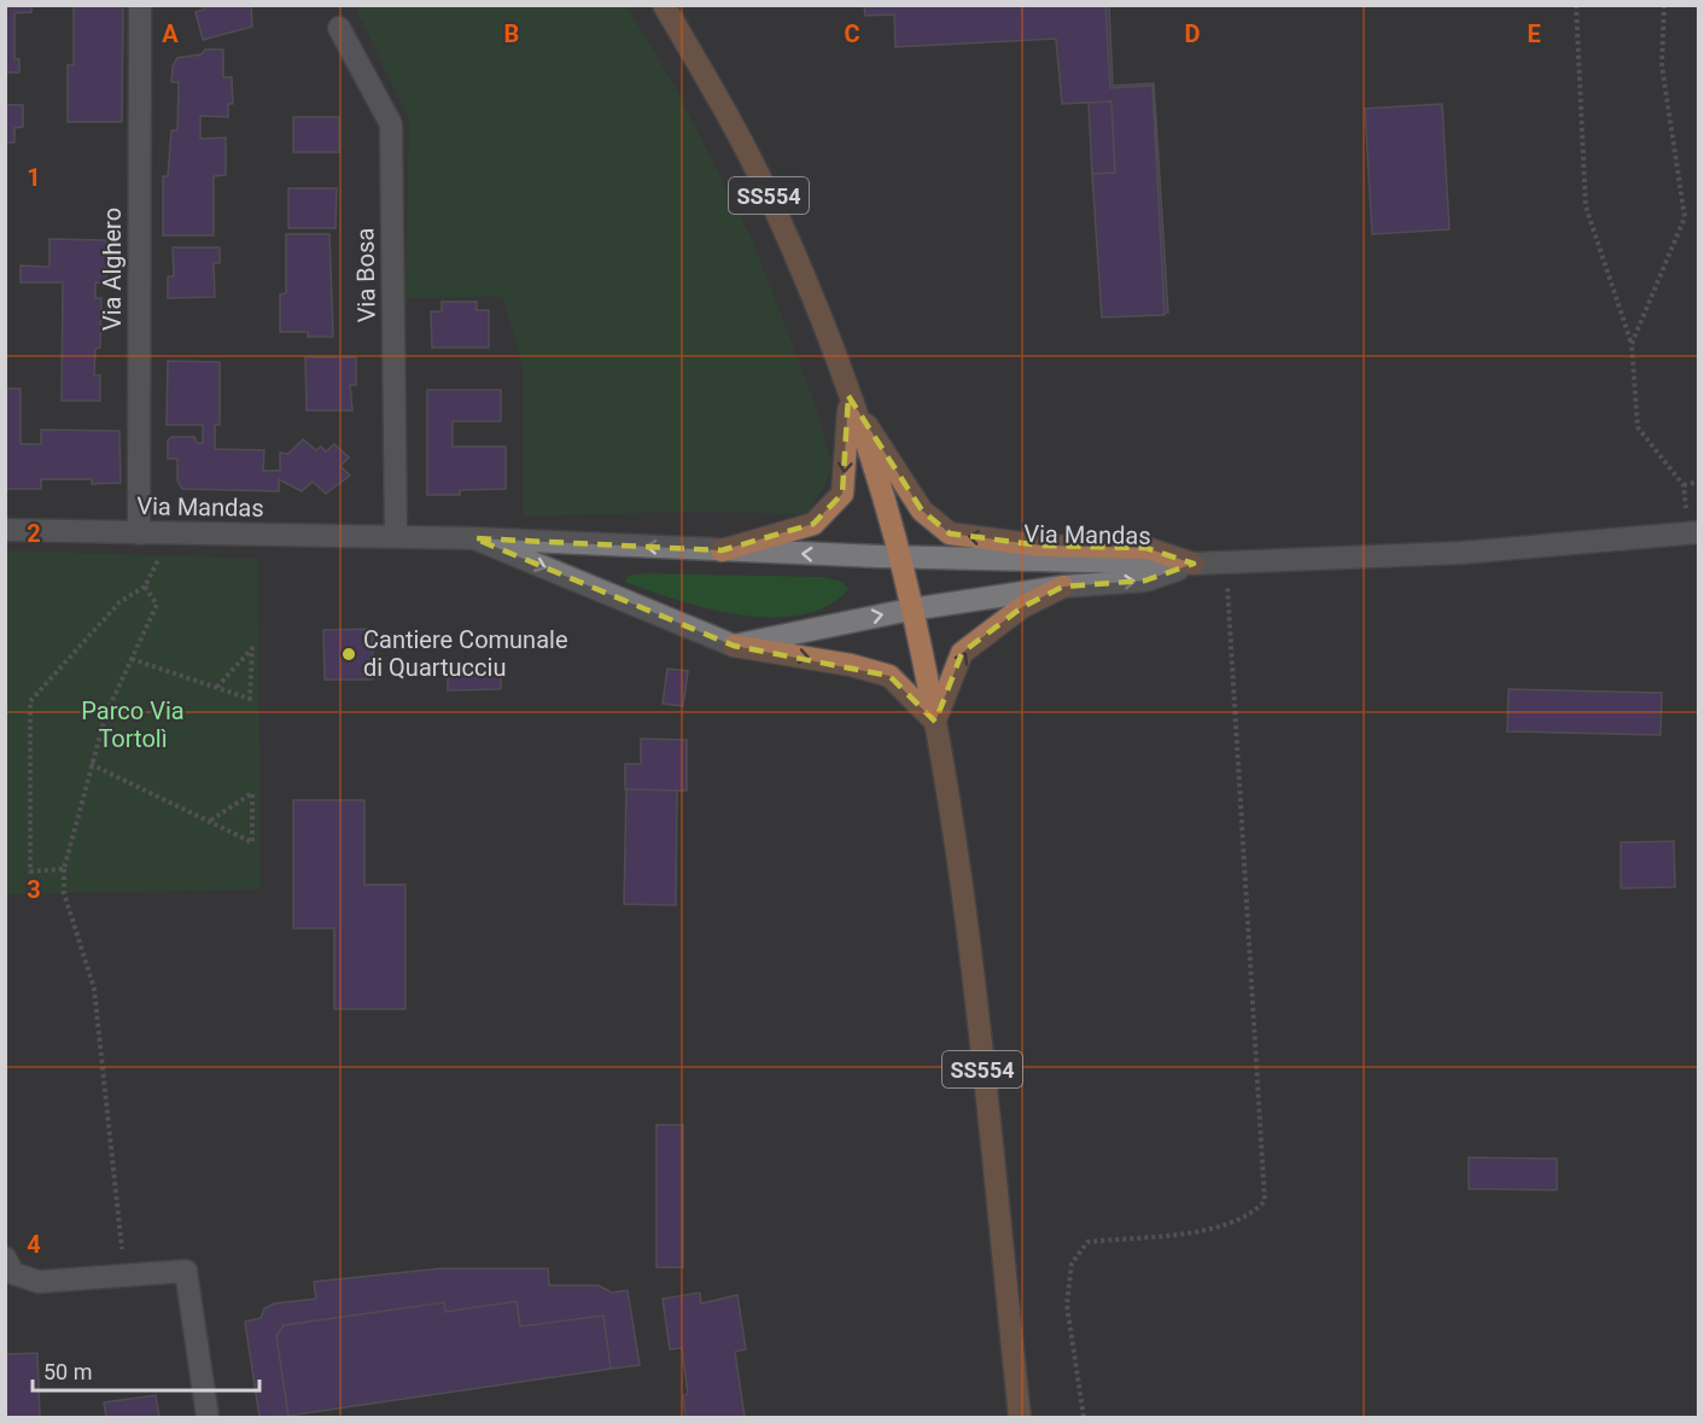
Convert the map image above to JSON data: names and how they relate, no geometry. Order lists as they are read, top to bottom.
{
  "streets": {
    "main road": ["SS554"],
    "street": ["Via Alghero", "Via Bosa", "Via Mandas"]
  },
  "crossings": [
    ["SS554", "Via Mandas"],
    ["Via Alghero", "Via Mandas"],
    ["Via Bosa", "Via Mandas"]
  ],
  "parks": ["Parco Via Tortolì"],
  "places": ["Cantiere Comunale di Quartucciu"],
  "scale_bar": "50 m",
  "grid": {
    "columns": [
      "A",
      "B",
      "C",
      "D",
      "E"
    ],
    "rows": [
      "1",
      "2",
      "3",
      "4"
    ]
  }
}
